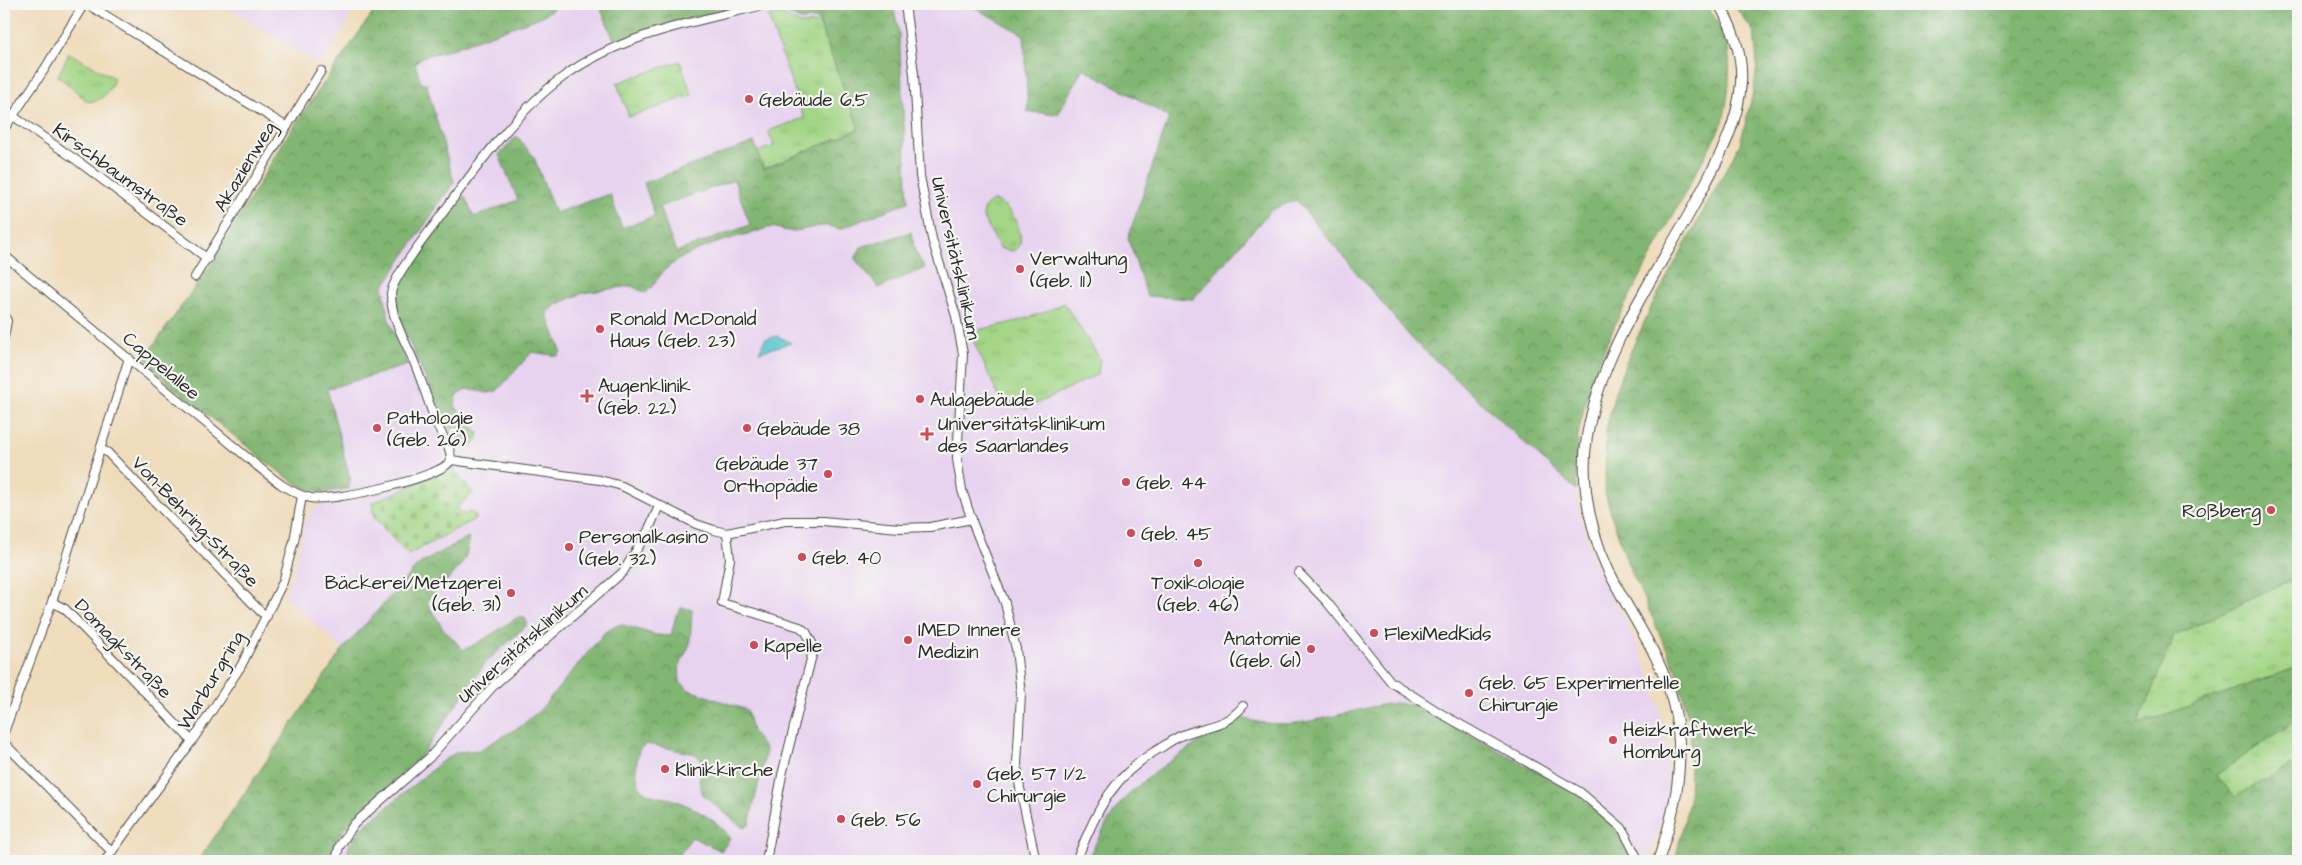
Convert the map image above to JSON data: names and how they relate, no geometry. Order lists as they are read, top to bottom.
{
  "streets": {
    "street": [
      "Akazienweg",
      "Kirschbaumstraße",
      "Universitätsklinikum",
      "Cappelallee",
      "Von-Behring-Straße",
      "Domagkstraße",
      "Warburgring"
    ]
  },
  "crossings": [
    ["Akazienweg", "Kirschbaumstraße"],
    ["Cappelallee", "Warburgring"],
    ["Von-Behring-Straße", "Warburgring"],
    ["Domagkstraße", "Warburgring"]
  ],
  "places": {
    "other": [
      "Gebäude 6.5",
      "Verwaltung (Geb. 11)",
      "Ronald McDonald Haus (Geb. 23)",
      "Aulagebäude",
      "Pathologie (Geb. 26)",
      "Gebäude 38",
      "Gebäude 37 Orthopädie",
      "Geb. 44",
      "Roßberg",
      "Geb. 45",
      "Personalkasino (Geb. 32)",
      "Geb. 40",
      "Toxikologie (Geb. 46)",
      "Bäckerei/Metzgerei (Geb. 31)",
      "FlexiMedKids",
      "IMED Innere Medizin",
      "Kapelle",
      "Anatomie (Geb. 61)",
      "Geb. 65 Experimentelle Chirurgie",
      "Heizkraftwerk Homburg",
      "Klinikkirche",
      "Geb. 57 1/2 Chirurgie",
      "Geb. 56"
    ],
    "health": ["Augenklinik (Geb. 22)", "Universitätsklinikum des Saarlandes"]
  }
}
